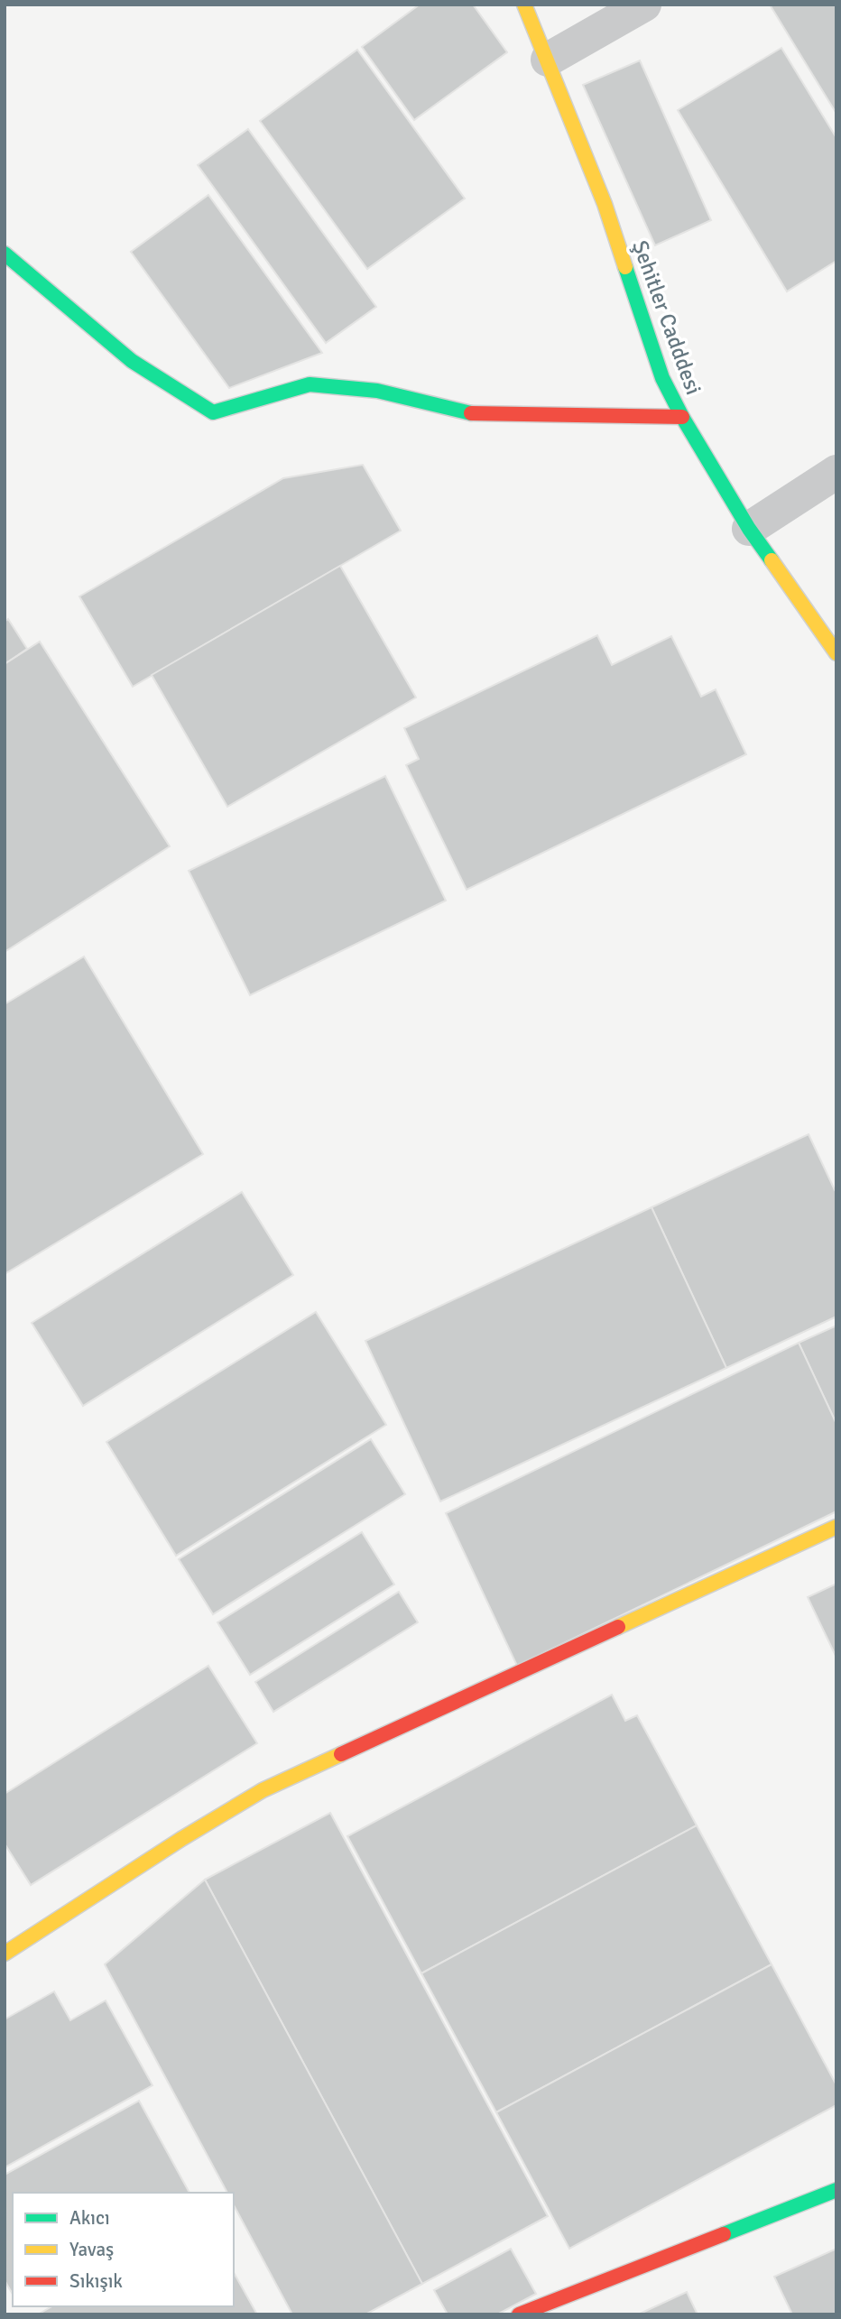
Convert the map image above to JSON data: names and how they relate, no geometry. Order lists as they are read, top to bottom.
{
  "streets": {
    "street": ["Şehitler Cadddesi"]
  },
  "legend": ["Akıcı", "Yavaş", "Sıkışık"]
}
